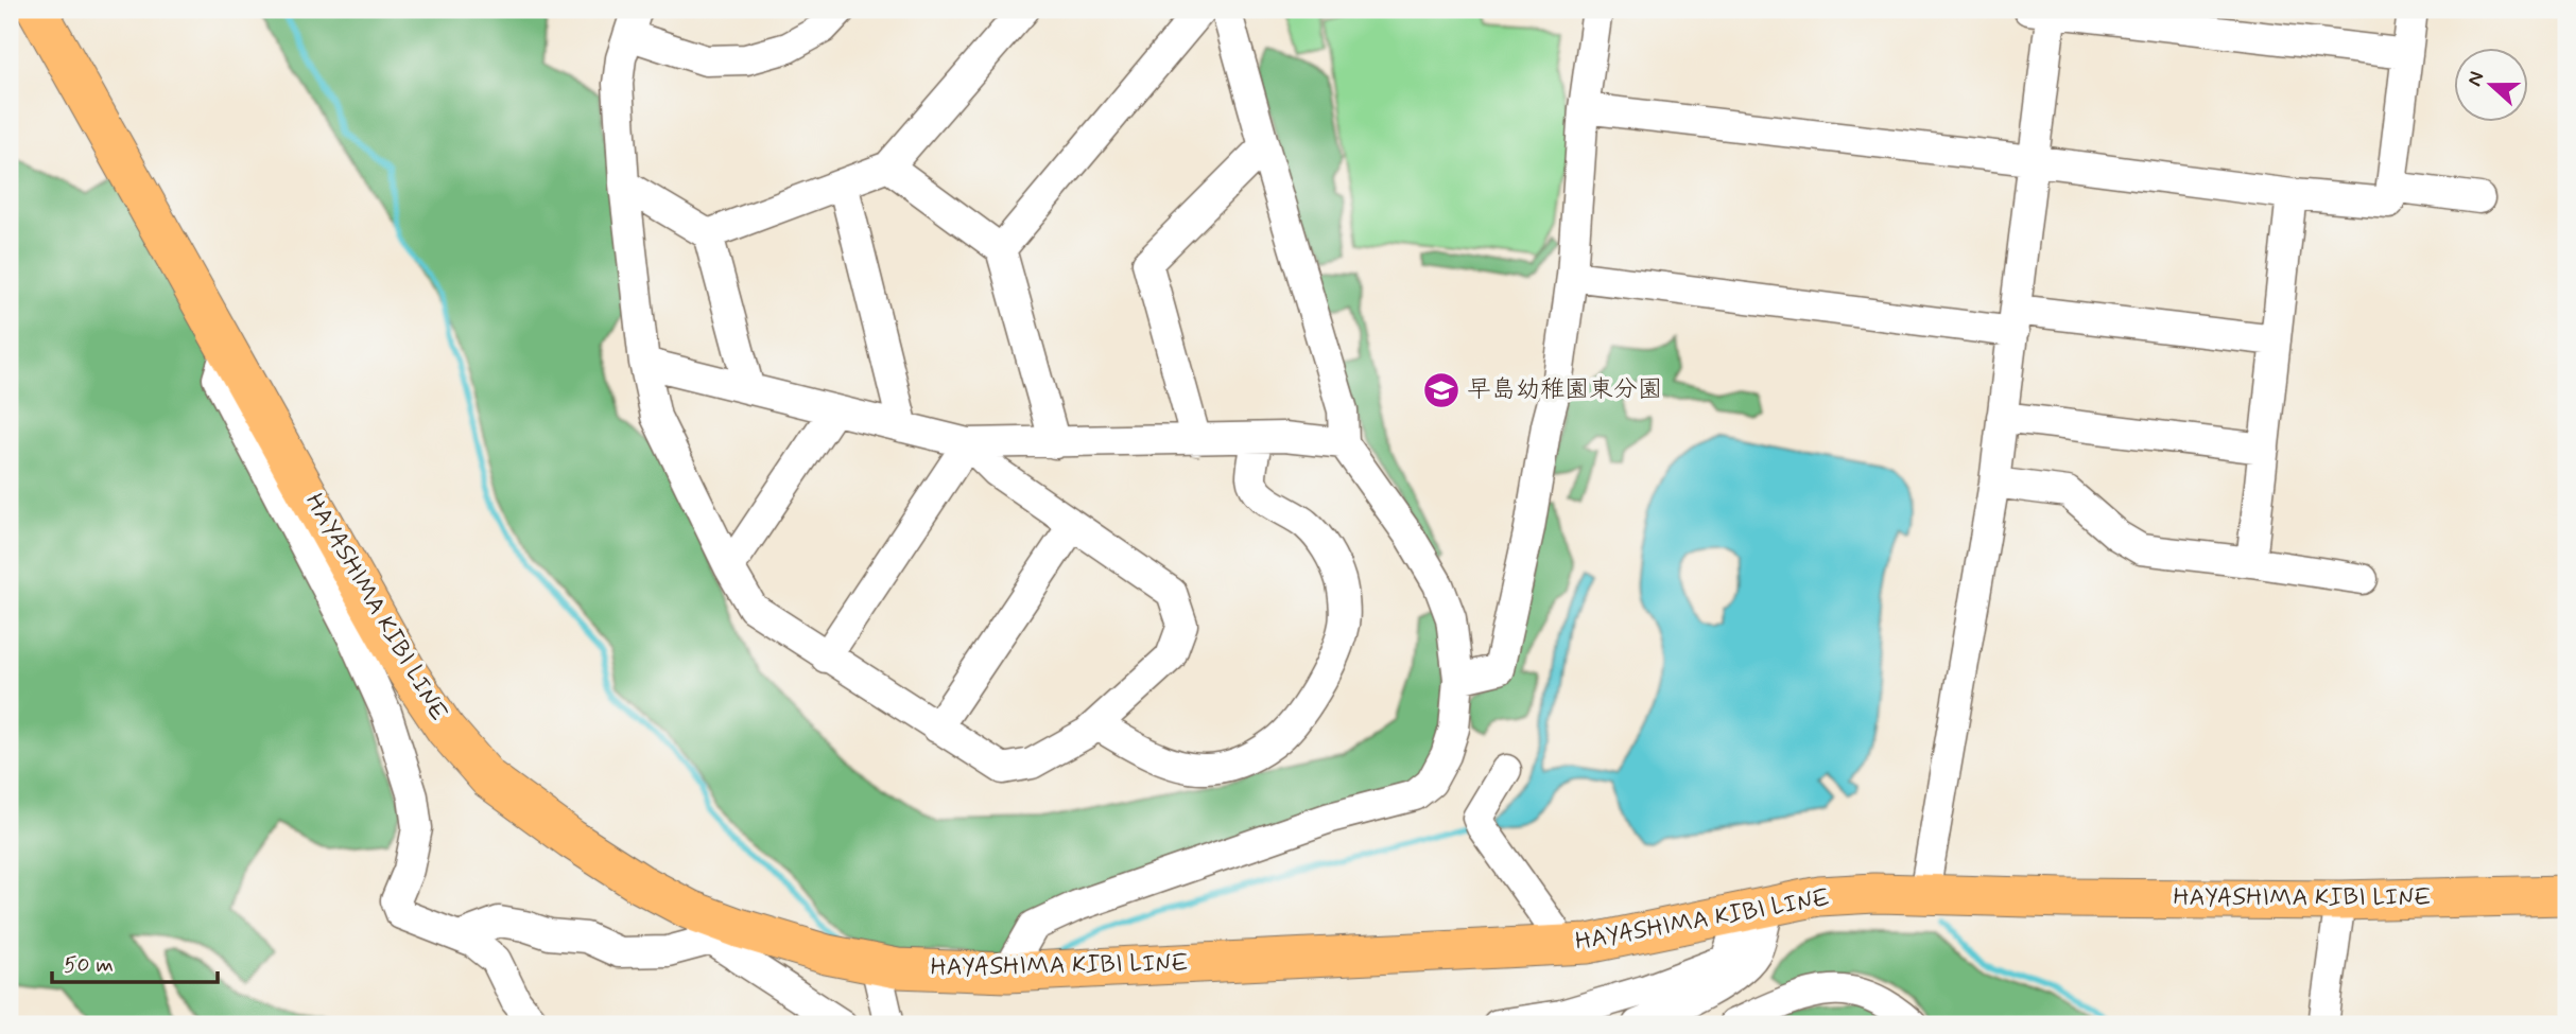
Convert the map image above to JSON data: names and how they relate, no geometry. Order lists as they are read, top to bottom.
{
  "streets": {
    "main road": ["HAYASHIMA KIBI LINE"]
  },
  "places": {
    "school or university": ["早島幼稚園東分園"]
  },
  "scale_bar": "50 m",
  "north": "left"
}
